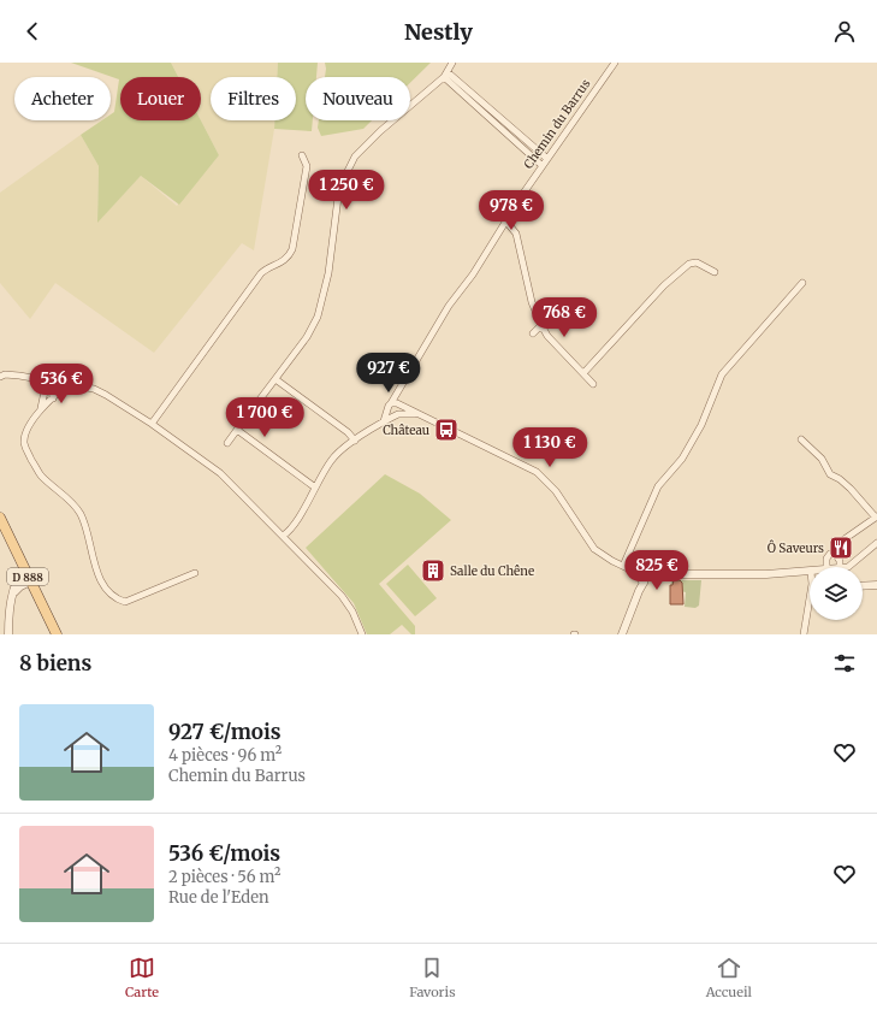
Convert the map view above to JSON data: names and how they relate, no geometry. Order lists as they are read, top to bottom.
{
  "streets": {
    "main road": ["D 888"],
    "street": ["Chemin du Barrus"]
  },
  "places": {
    "bus stop": ["Château"],
    "restaurant": ["Ô Saveurs"],
    "building": ["Salle du Chêne"]
  },
  "page": {
    "header": "Nestly",
    "chip": [
      "Acheter",
      "Louer",
      "Filtres",
      "Nouveau"
    ],
    "price": [
      "1 250 €",
      "978 €",
      "768 €",
      "927 €",
      "536 €",
      "1 700 €",
      "1 130 €",
      "825 €"
    ],
    "heading": "8 biens",
    "list": [
      {
        "name": "927 €/mois",
        "note": "4 pièces · 96 m² · Chemin du Barrus"
      },
      {
        "name": "536 €/mois",
        "note": "2 pièces · 56 m² · Rue de l'Eden"
      }
    ],
    "tabs": ["Carte", "Favoris", "Accueil"]
  }
}
